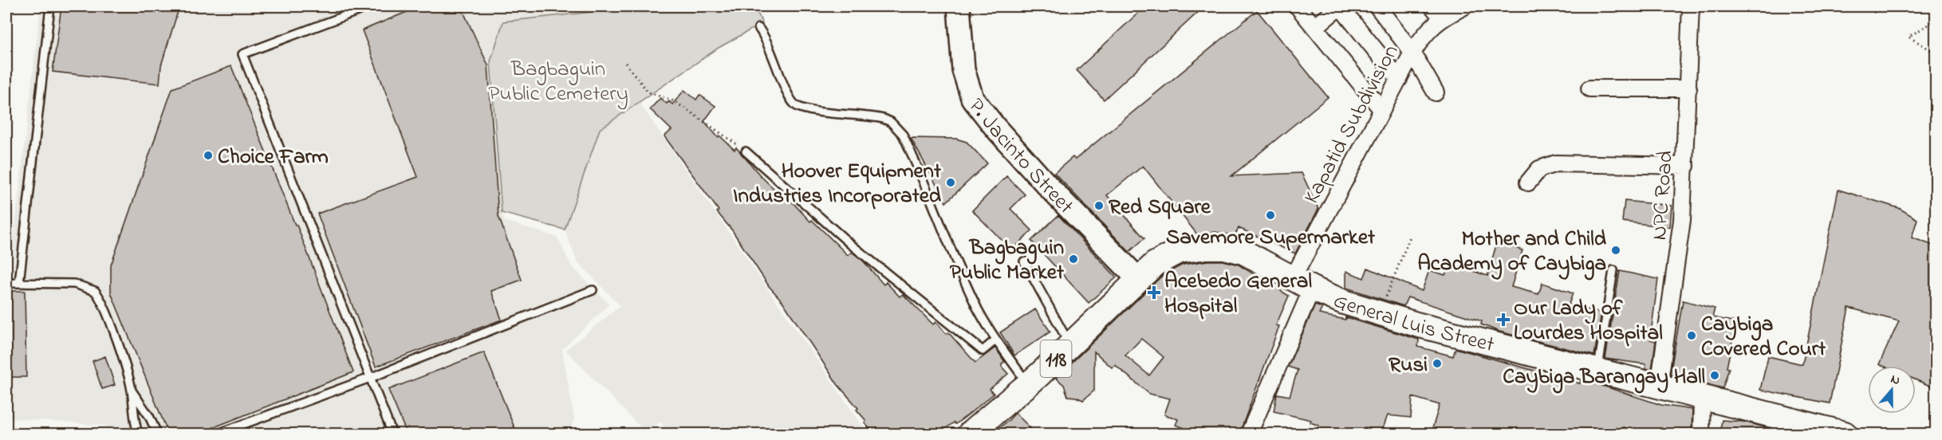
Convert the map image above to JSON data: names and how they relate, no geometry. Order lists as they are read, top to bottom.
{
  "streets": {
    "main road": ["General Luis Street", "118"],
    "street": ["Kapatid Subdivision", "P. Jacinto Street", "NPC Road"]
  },
  "crossings": [
    ["Kapatid Subdivision", "General Luis Street"],
    ["P. Jacinto Street", "General Luis Street"],
    ["NPC Road", "General Luis Street"]
  ],
  "parks": ["Bagbaguin Public Cemetery"],
  "places": {
    "other": [
      "Choice Farm",
      "Hoover Equipment Industries Incorporated",
      "Red Square",
      "Savemore Supermarket",
      "Mother and Child Academy of Caybiga",
      "Bagbaguin Public Market",
      "Caybiga Covered Court",
      "Rusi",
      "Caybiga Barangay Hall"
    ],
    "health": ["Acebedo General Hospital", "Our Lady of Lourdes Hospital"]
  },
  "north": "top"
}
